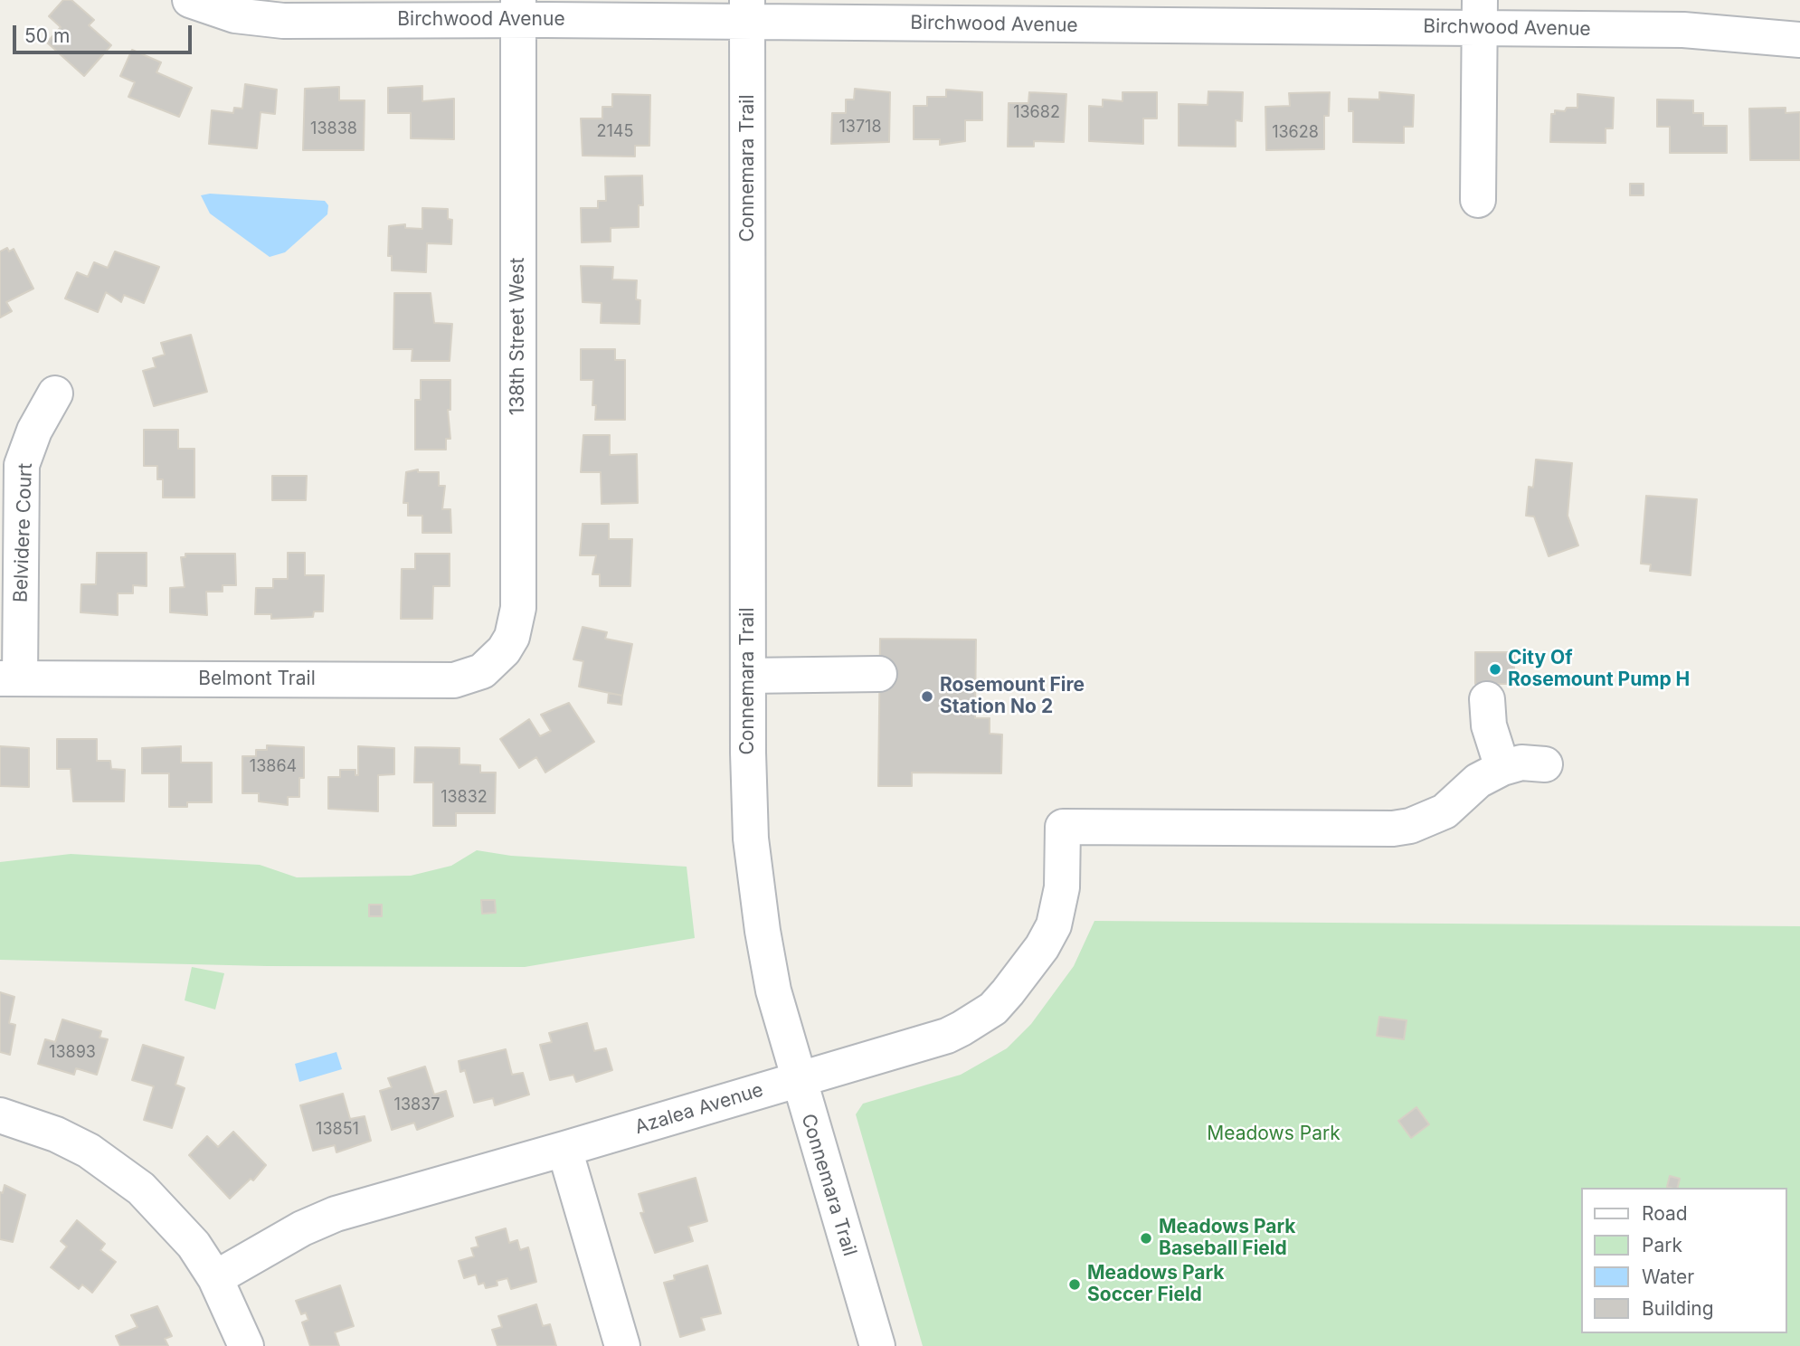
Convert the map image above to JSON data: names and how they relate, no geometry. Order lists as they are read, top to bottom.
{
  "streets": {
    "street": [
      "Birchwood Avenue",
      "Connemara Trail",
      "138th Street West",
      "Belvidere Court",
      "Belmont Trail",
      "Azalea Avenue"
    ]
  },
  "crossings": [
    ["Birchwood Avenue", "Connemara Trail"],
    ["Birchwood Avenue", "138th Street West"],
    ["Connemara Trail", "Azalea Avenue"],
    ["138th Street West", "Belmont Trail"],
    ["Belvidere Court", "Belmont Trail"]
  ],
  "parks": ["Meadows Park"],
  "places": [
    "City Of Rosemount Pump H",
    "Rosemount Fire Station No 2",
    "Meadows Park Baseball Field",
    "Meadows Park Soccer Field"
  ],
  "house_numbers": [
    "13682",
    "13718",
    "13838",
    "2145",
    "13628",
    "13864",
    "13832",
    "13893",
    "13837",
    "13851"
  ],
  "legend": [
    "Road",
    "Park",
    "Water",
    "Building"
  ],
  "scale_bar": "50 m"
}
